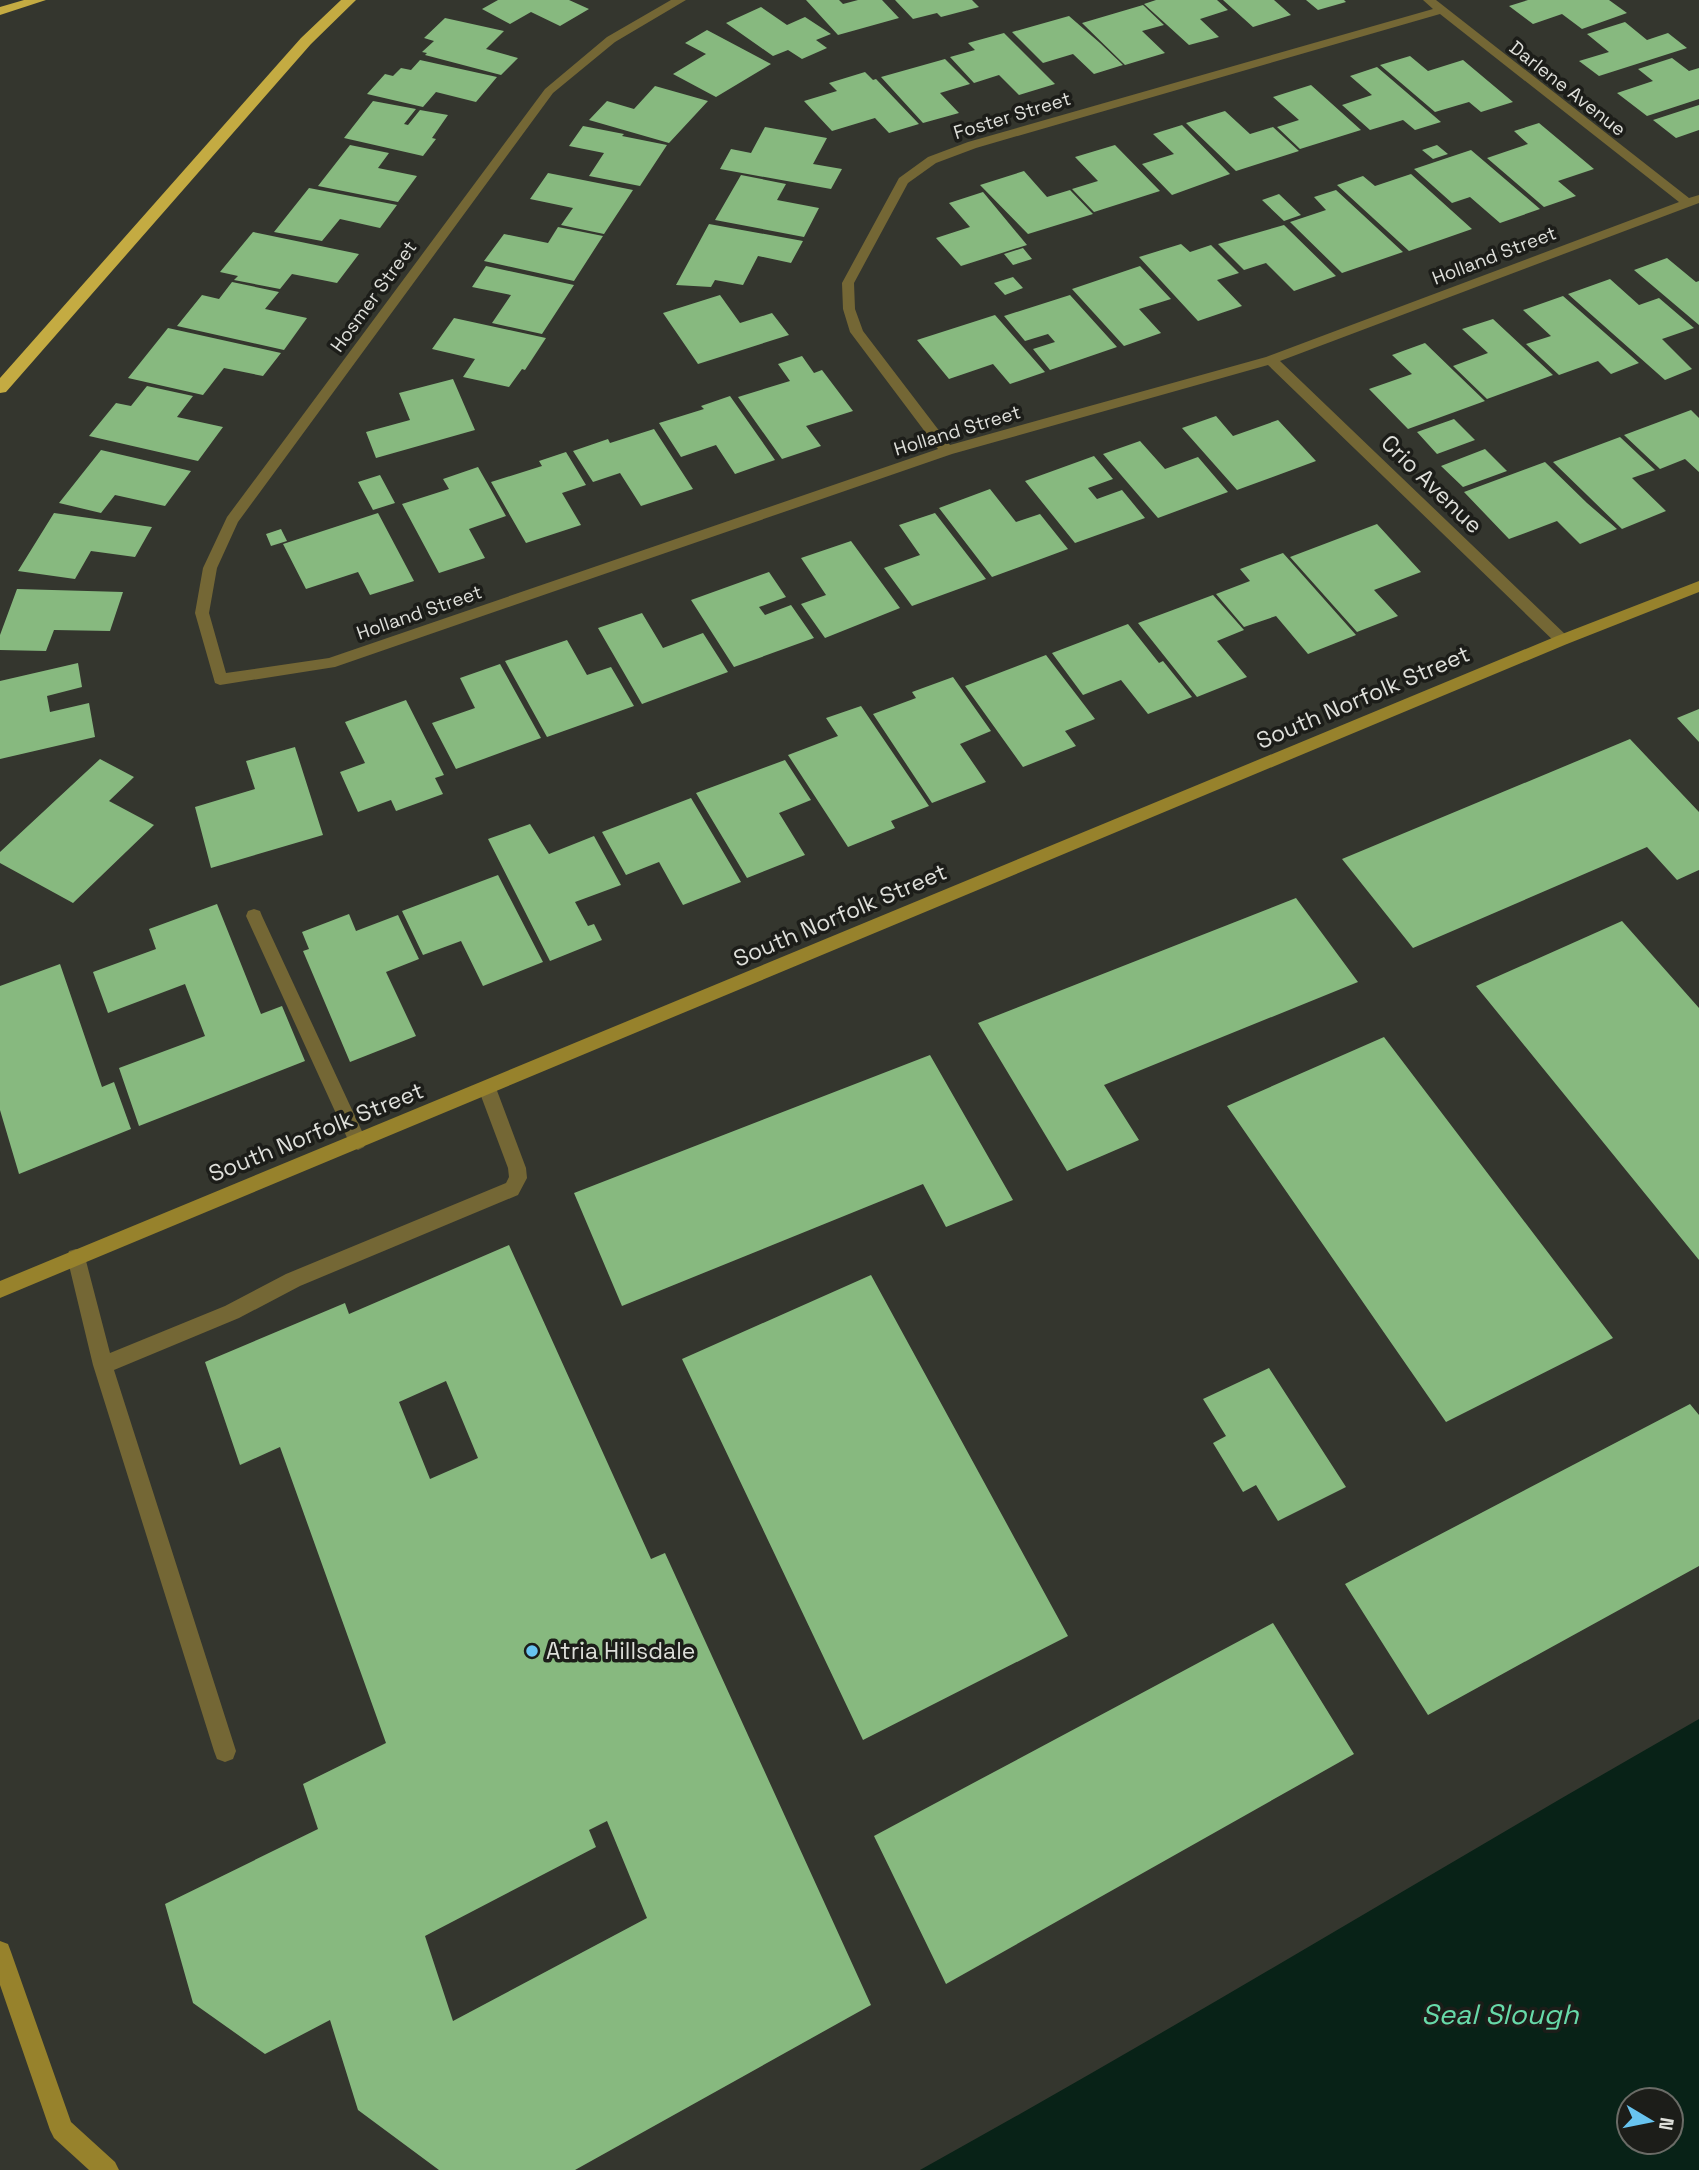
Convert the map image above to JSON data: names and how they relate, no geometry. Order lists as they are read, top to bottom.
{
  "streets": {
    "main road": ["South Norfolk Street"],
    "street": [
      "Darlene Avenue",
      "Foster Street",
      "Holland Street",
      "Hosmer Street",
      "Crio Avenue"
    ]
  },
  "crossings": [
    ["Darlene Avenue", "Foster Street"],
    ["Darlene Avenue", "Holland Street"],
    ["Foster Street", "Holland Street"],
    ["Holland Street", "Hosmer Street"],
    ["Holland Street", "Crio Avenue"],
    ["Crio Avenue", "South Norfolk Street"]
  ],
  "water": ["Seal Slough"],
  "places": ["Atria Hillsdale"],
  "north": "right"
}
